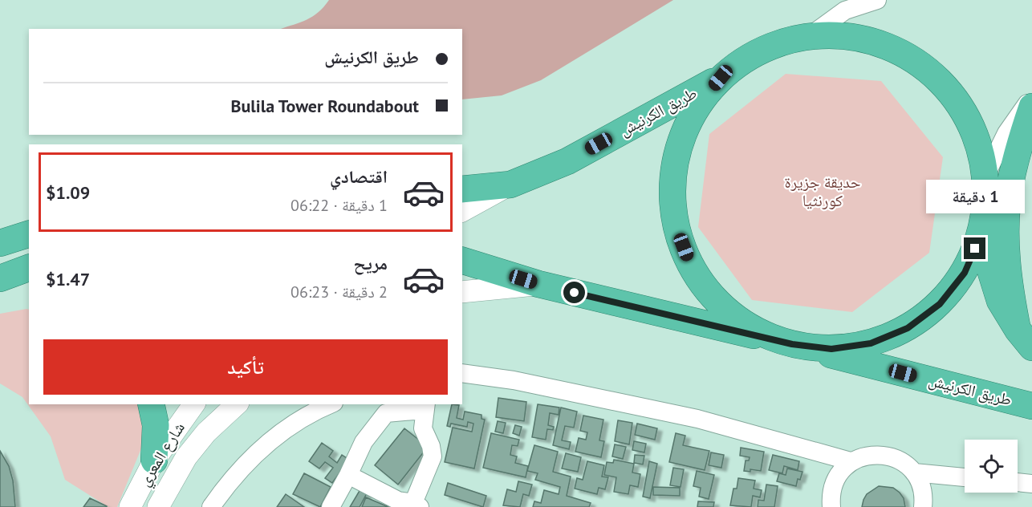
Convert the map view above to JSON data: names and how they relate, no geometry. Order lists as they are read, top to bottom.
{
  "streets": {
    "highway": ["طريق الكرنيش"],
    "street": ["شارع المعري"]
  },
  "parks": ["حديقة جزيرة كورنثيا"],
  "page": {
    "banner": ["طريق الكرنيش", "Bulila Tower Roundabout"],
    "list": [
      {
        "name": "اقتصادي",
        "note": "1 دقيقة · 06:22",
        "value": "$1.09"
      },
      {
        "name": "مريح",
        "note": "2 دقيقة · 06:23",
        "value": "$1.47"
      }
    ],
    "bubble": "1 دقيقة",
    "buttons": "تأكيد"
  }
}
